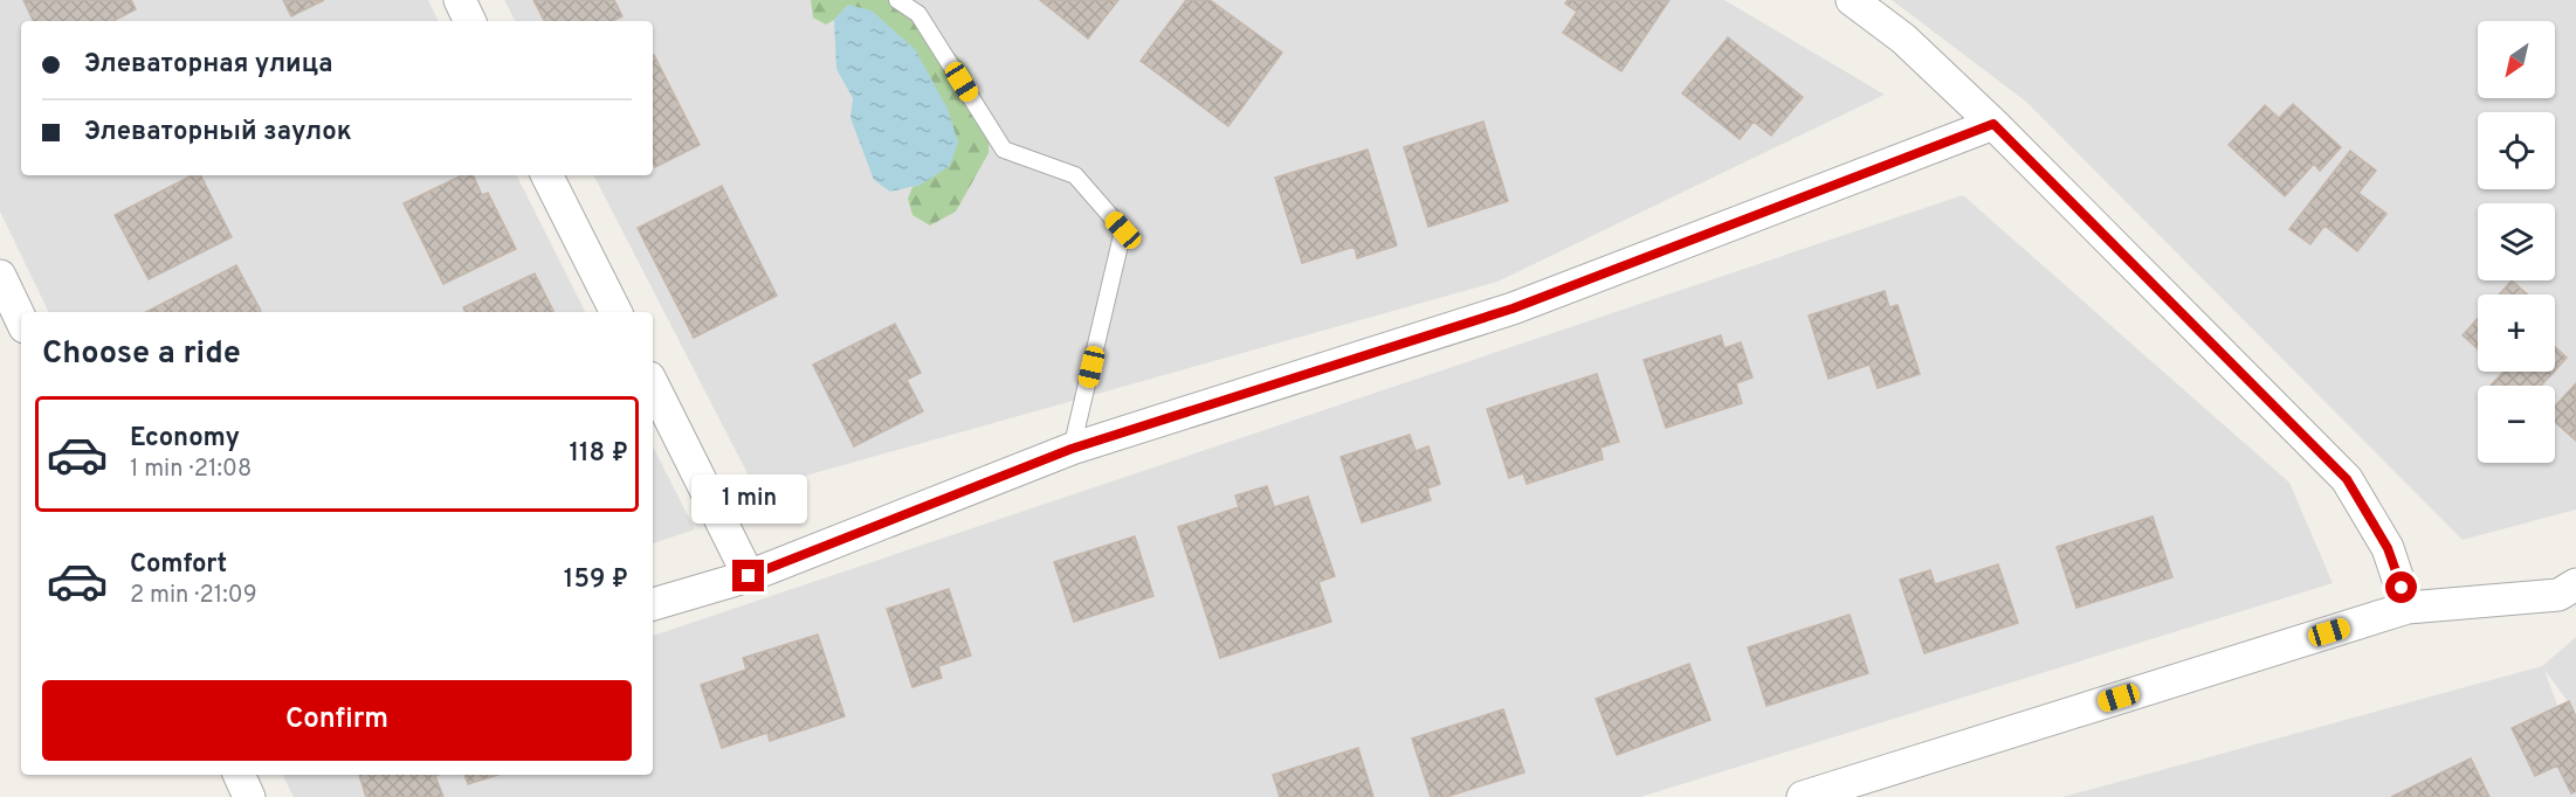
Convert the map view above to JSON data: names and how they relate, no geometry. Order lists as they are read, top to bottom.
{
  "north": "bottom left",
  "page": {
    "map_buttons": ["+", "−"],
    "banner": ["Элеваторная улица", "Элеваторный заулок"],
    "heading": "Choose a ride",
    "list": [
      {
        "name": "Economy",
        "note": "1 min · 21:08",
        "value": "118 ₽"
      },
      {
        "name": "Comfort",
        "note": "2 min · 21:09",
        "value": "159 ₽"
      }
    ],
    "bubble": "1 min",
    "buttons": "Confirm"
  }
}
